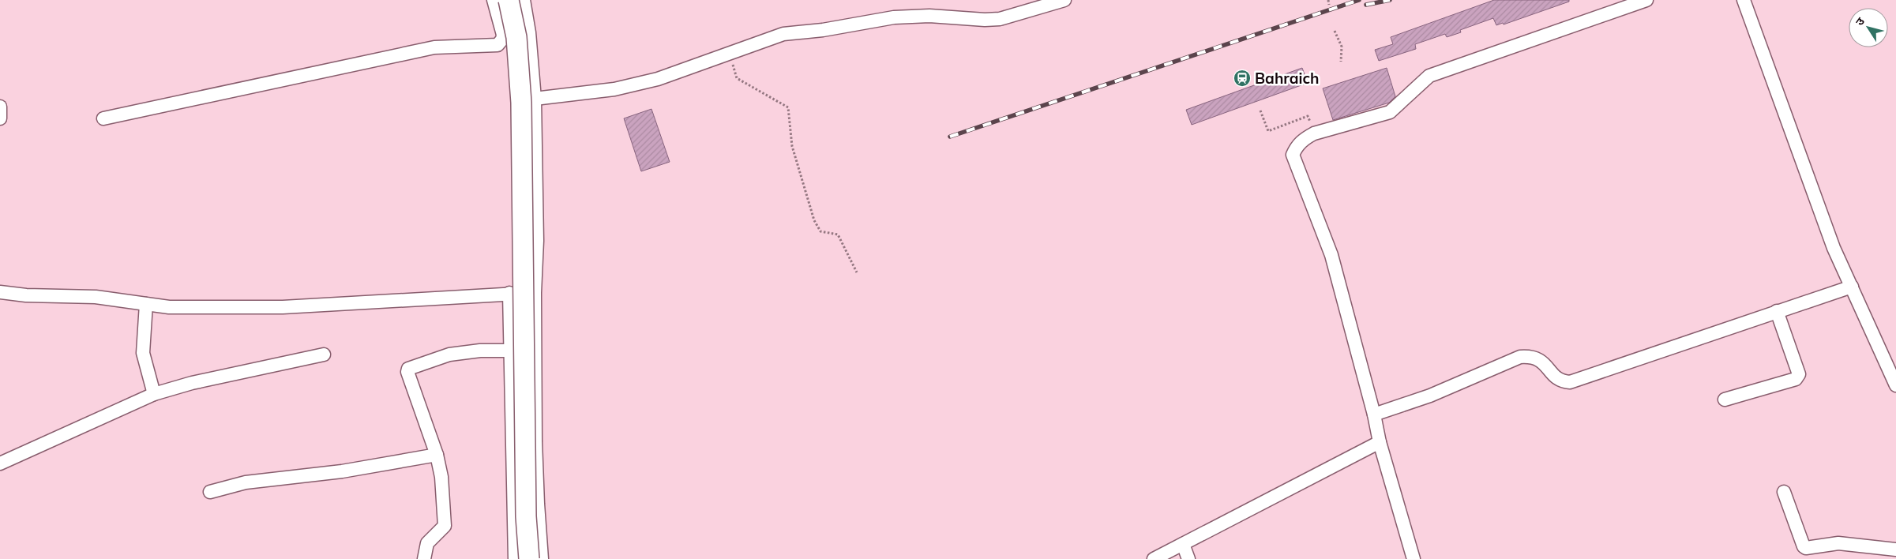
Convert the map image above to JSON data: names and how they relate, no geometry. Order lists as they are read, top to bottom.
{
  "places": {
    "station": ["Bahraich"]
  },
  "north": "top left"
}
